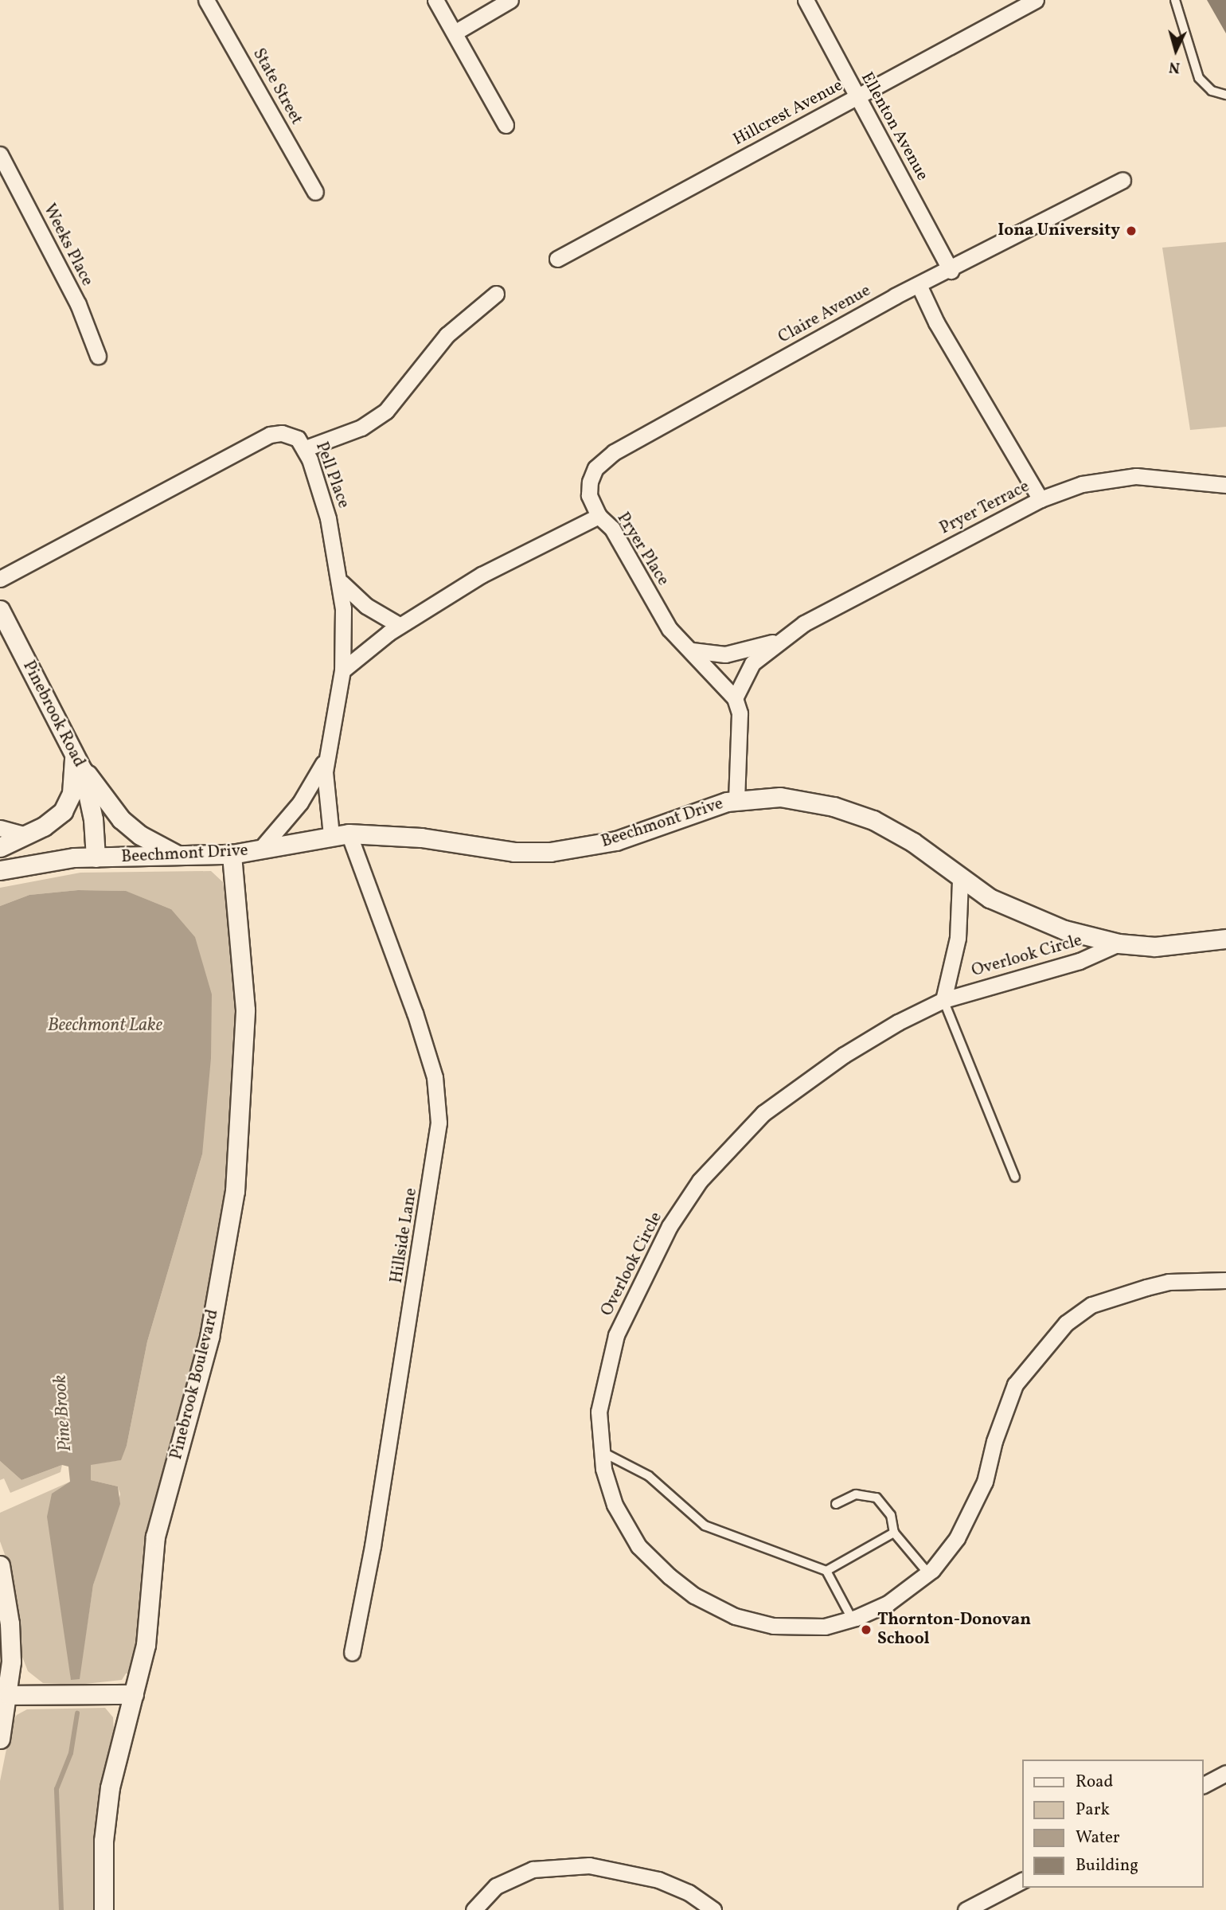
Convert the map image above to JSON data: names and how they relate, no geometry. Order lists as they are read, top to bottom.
{
  "streets": {
    "street": [
      "State Street",
      "Hillcrest Avenue",
      "Ellenton Avenue",
      "Weeks Place",
      "Claire Avenue",
      "Pell Place",
      "Pryer Terrace",
      "Pryer Place",
      "Pinebrook Road",
      "Beechmont Drive",
      "Overlook Circle",
      "Hillside Lane",
      "Pinebrook Boulevard"
    ]
  },
  "crossings": [
    ["Hillcrest Avenue", "Ellenton Avenue"],
    ["Ellenton Avenue", "Claire Avenue"],
    ["Claire Avenue", "Pryer Place"],
    ["Pell Place", "Pryer Place"],
    ["Pell Place", "Beechmont Drive"],
    ["Pell Place", "Hillside Lane"],
    ["Pryer Terrace", "Pryer Place"],
    ["Pinebrook Road", "Beechmont Drive"],
    ["Beechmont Drive", "Overlook Circle"],
    ["Beechmont Drive", "Hillside Lane"],
    ["Beechmont Drive", "Pinebrook Boulevard"]
  ],
  "water": ["Beechmont Lake", "Pine Brook"],
  "places": ["Iona University", "Thornton-Donovan School"],
  "legend": [
    "Road",
    "Park",
    "Water",
    "Building"
  ],
  "north": "bottom"
}
